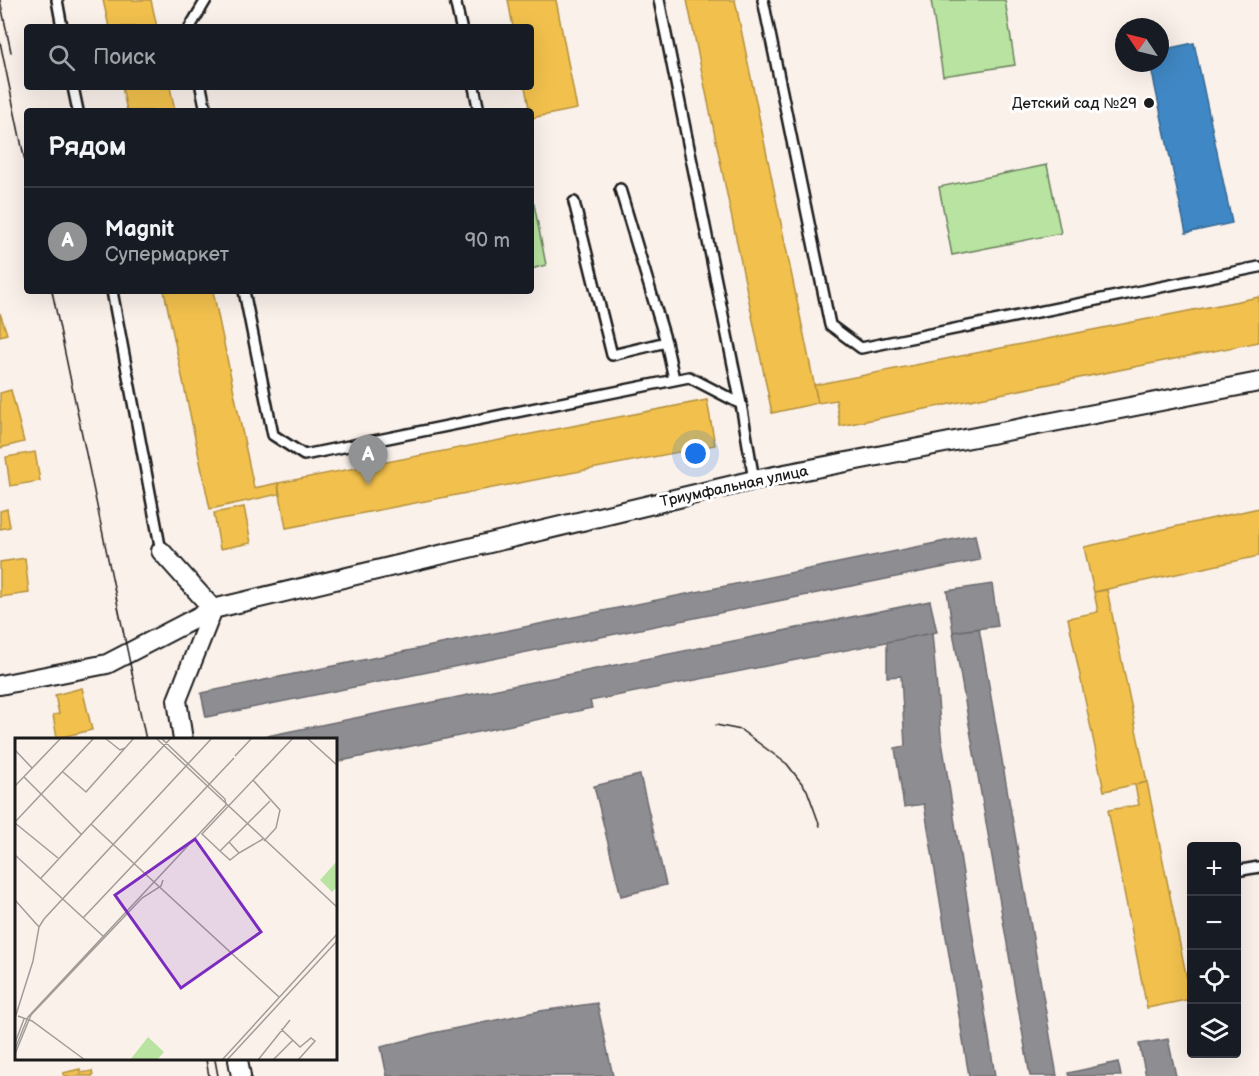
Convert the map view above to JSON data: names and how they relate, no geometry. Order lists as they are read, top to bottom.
{
  "streets": {
    "street": ["Триумфальная улица"]
  },
  "places": ["Детский сад №29"],
  "north": "top left",
  "page": {
    "search": "Поиск",
    "heading": "Рядом",
    "list": [
      {
        "mark": "A",
        "name": "Magnit",
        "note": "Супермаркет",
        "value": "90 m"
      }
    ],
    "pins": "A",
    "map_buttons": ["+", "−"]
  }
}
